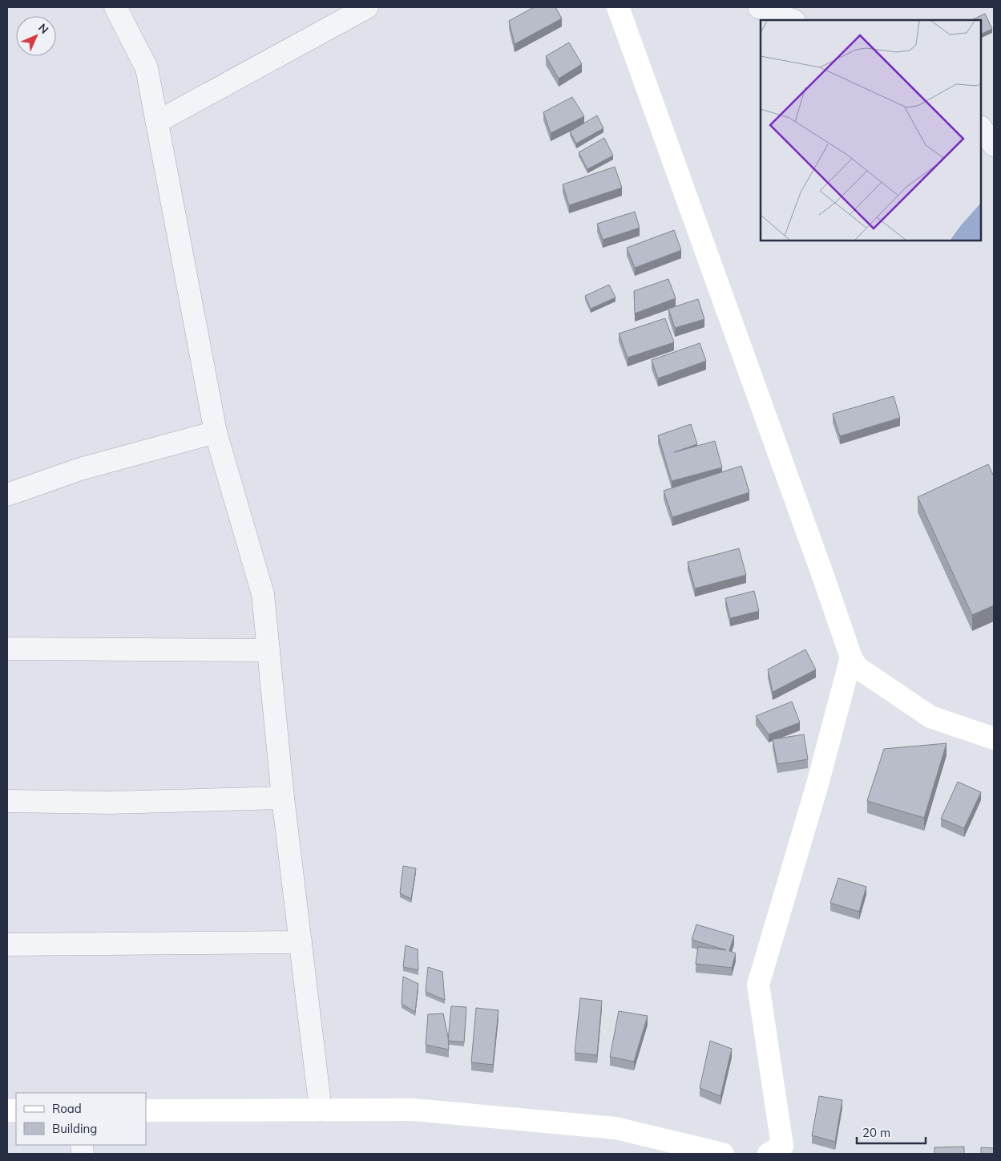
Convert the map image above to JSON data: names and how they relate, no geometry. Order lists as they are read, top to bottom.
{
  "legend": ["Road", "Building"],
  "scale_bar": "20 m",
  "north": "top right"
}
